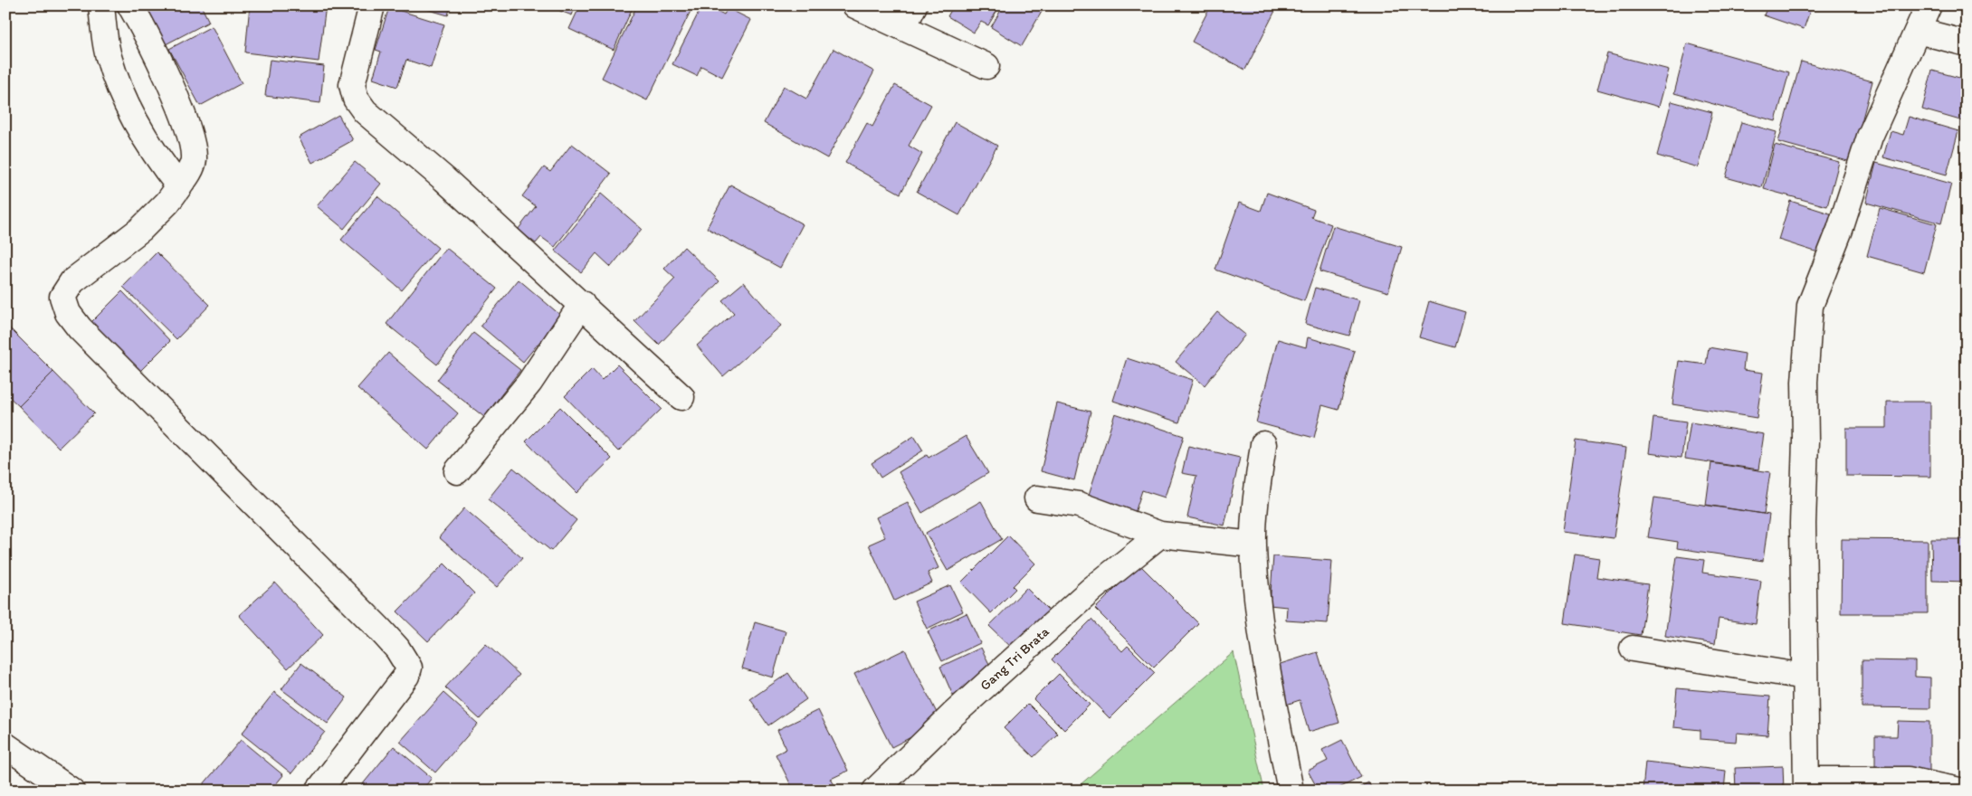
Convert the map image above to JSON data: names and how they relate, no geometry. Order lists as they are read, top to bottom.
{
  "streets": {
    "street": ["Gang Tri Brata"]
  }
}
